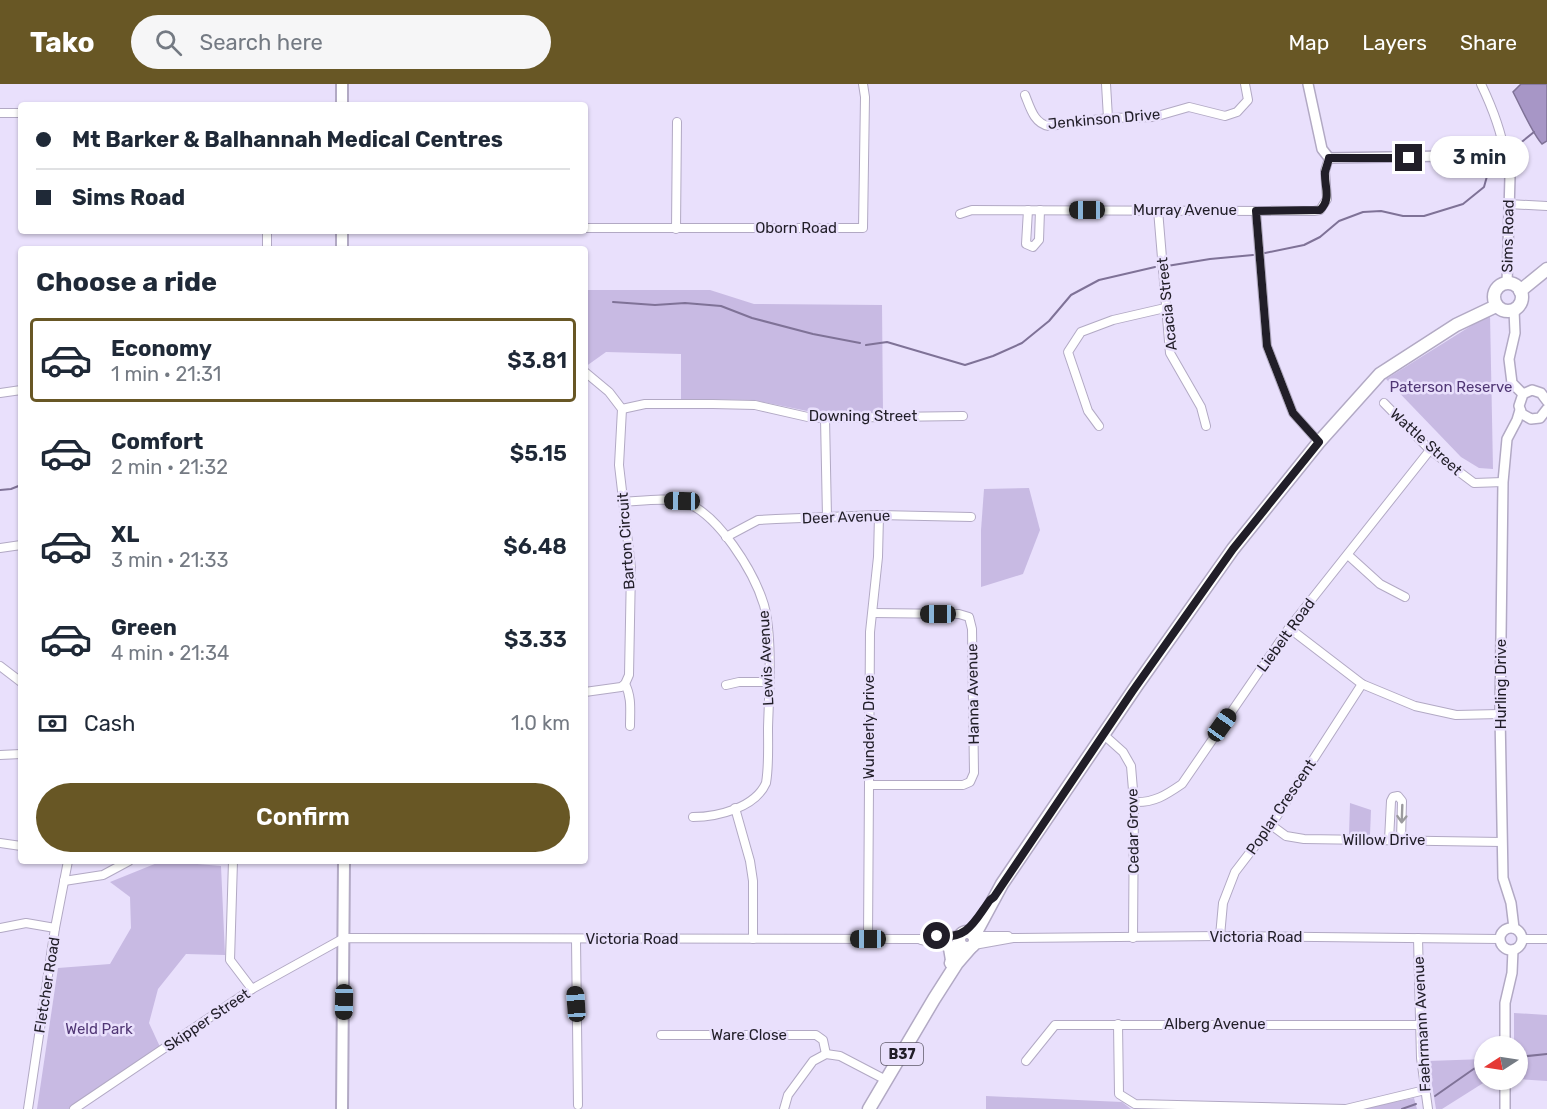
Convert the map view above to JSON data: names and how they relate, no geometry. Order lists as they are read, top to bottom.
{
  "streets": {
    "main road": ["B37"],
    "street": [
      "Jenkinson Drive",
      "Murray Avenue",
      "Oborn Road",
      "Sims Road",
      "Acacia Street",
      "Downing Street",
      "Wattle Street",
      "Deer Avenue",
      "Barton Circuit",
      "Liebelt Road",
      "Lewis Avenue",
      "Hurling Drive",
      "Hanna Avenue",
      "Wunderly Drive",
      "Poplar Crescent",
      "Cedar Grove",
      "Willow Drive",
      "Victoria Road",
      "Fletcher Road",
      "Skipper Street",
      "Alberg Avenue",
      "Faehrmann Avenue",
      "Ware Close"
    ]
  },
  "crossings": [
    ["Murray Avenue", "Acacia Street"],
    ["Sims Road", "B37"],
    ["Downing Street", "Barton Circuit"],
    ["Wattle Street", "Liebelt Road"],
    ["Wattle Street", "Hurling Drive"],
    ["Deer Avenue", "Lewis Avenue"],
    ["Deer Avenue", "Wunderly Drive"],
    ["Barton Circuit", "Lewis Avenue"],
    ["Liebelt Road", "Cedar Grove"],
    ["Hurling Drive", "Willow Drive"],
    ["Hurling Drive", "Victoria Road"],
    ["Hanna Avenue", "Wunderly Drive"],
    ["Wunderly Drive", "Victoria Road"],
    ["Poplar Crescent", "Willow Drive"],
    ["Poplar Crescent", "Victoria Road"],
    ["Cedar Grove", "Victoria Road"],
    ["Cedar Grove", "B37"],
    ["Victoria Road", "Skipper Street"],
    ["Victoria Road", "Faehrmann Avenue"],
    ["Victoria Road", "B37"],
    ["Alberg Avenue", "Faehrmann Avenue"]
  ],
  "parks": ["Paterson Reserve", "Weld Park"],
  "north": "left",
  "page": {
    "header": "Tako",
    "search": "Search here",
    "nav": ["Map", "Layers", "Share"],
    "banner": ["Mt Barker & Balhannah Medical Centres", "Sims Road"],
    "bubble": "3 min",
    "heading": "Choose a ride",
    "list": [
      {
        "name": "Economy",
        "note": "1 min · 21:31",
        "value": "$3.81"
      },
      {
        "name": "Comfort",
        "note": "2 min · 21:32",
        "value": "$5.15"
      },
      {
        "name": "XL",
        "note": "3 min · 21:33",
        "value": "$6.48"
      },
      {
        "name": "Green",
        "note": "4 min · 21:34",
        "value": "$3.33"
      }
    ],
    "pay": ["Cash", "1.0 km"],
    "buttons": "Confirm"
  }
}
